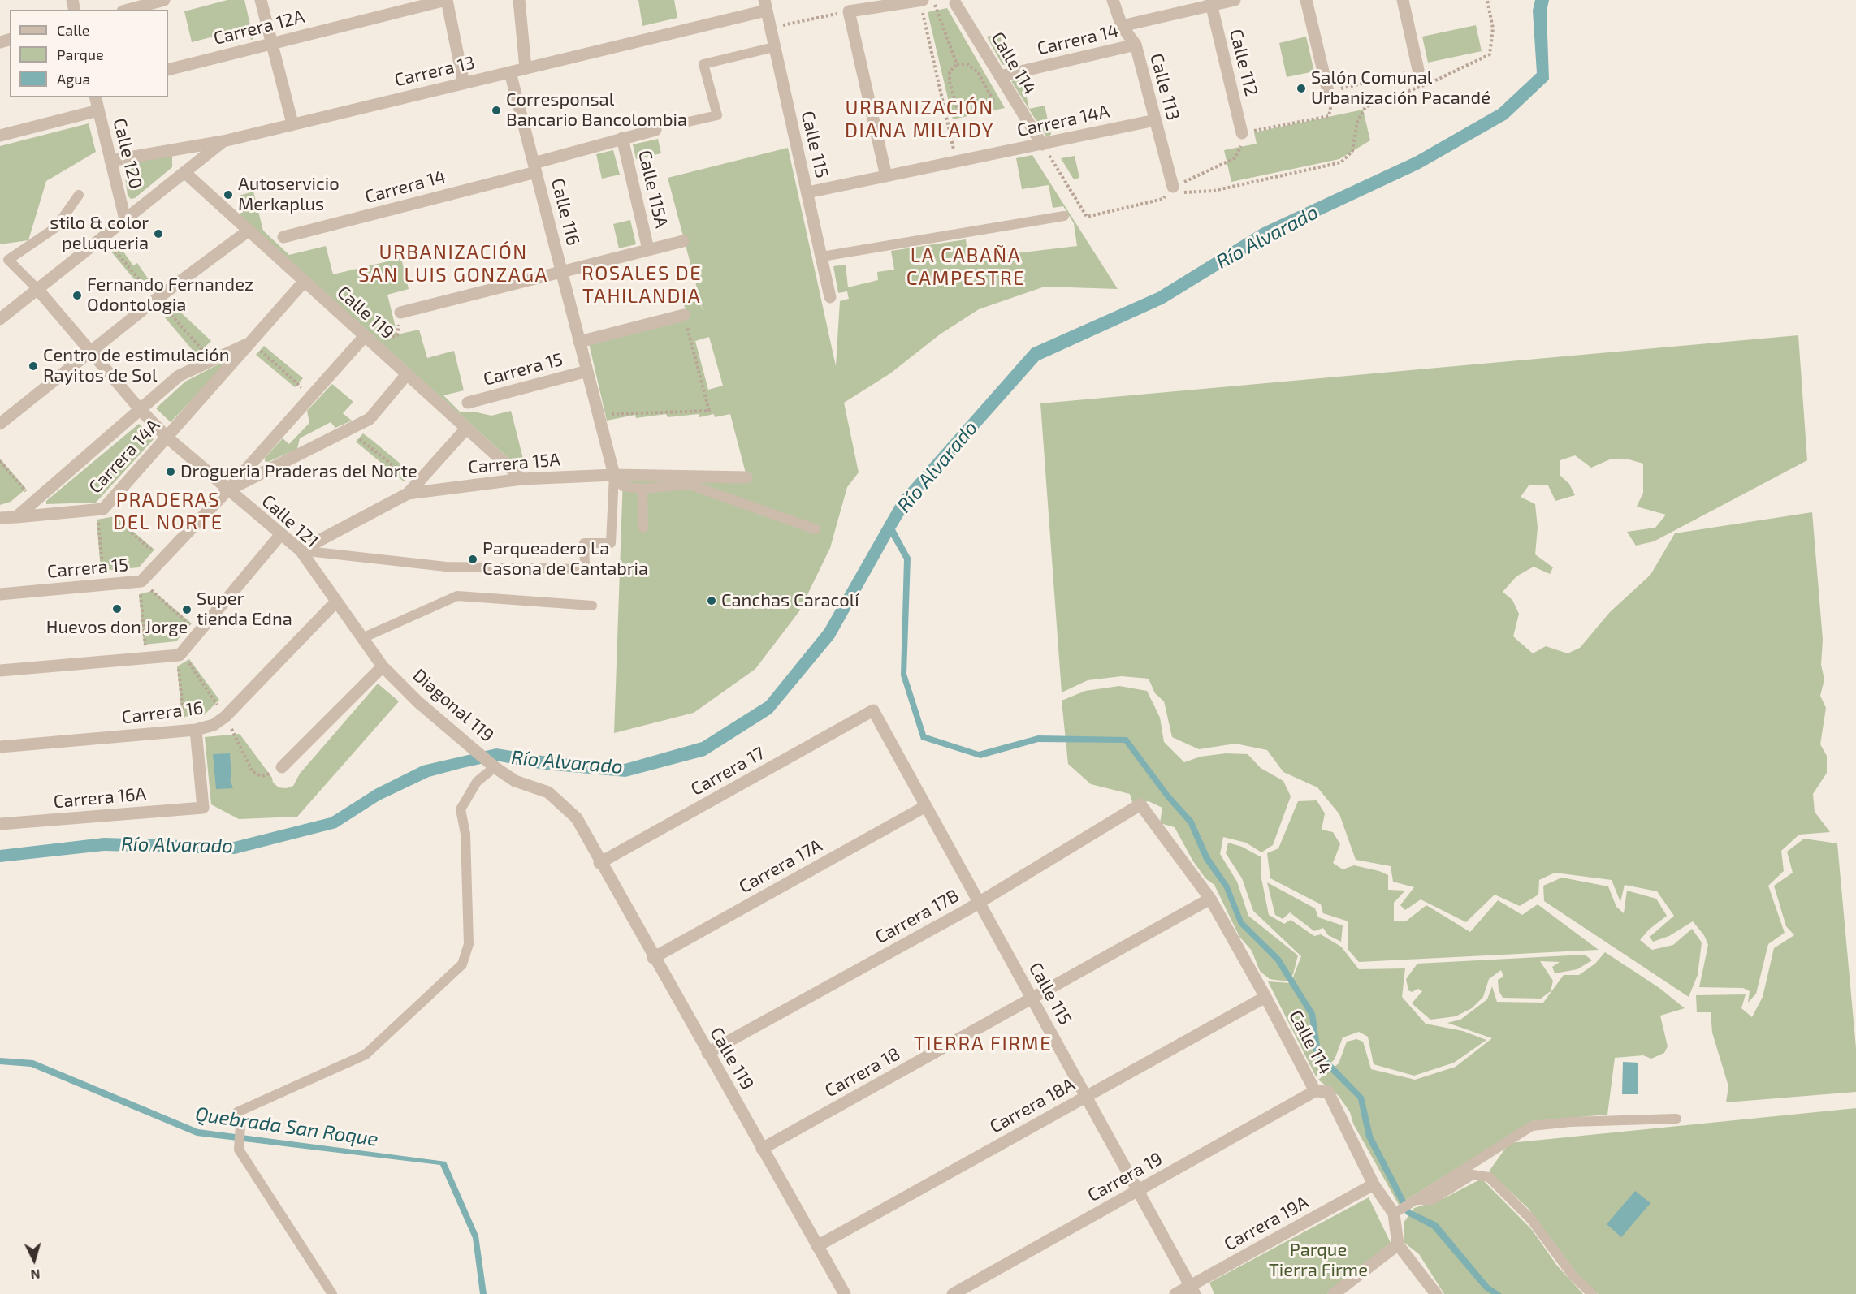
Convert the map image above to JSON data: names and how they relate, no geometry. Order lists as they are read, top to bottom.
{
  "streets": {
    "street": [
      "Carrera 12A",
      "Carrera 14",
      "Calle 112",
      "Calle 114",
      "Carrera 13",
      "Calle 113",
      "Carrera 14A",
      "Calle 115",
      "Calle 120",
      "Calle 115A",
      "Calle 116",
      "Calle 119",
      "Carrera 15",
      "Carrera 15A",
      "Calle 121",
      "Diagonal 119",
      "Carrera 16",
      "Carrera 17",
      "Carrera 16A",
      "Carrera 17A",
      "Carrera 17B",
      "Carrera 18",
      "Carrera 18A",
      "Carrera 19",
      "Carrera 19A"
    ]
  },
  "crossings": [
    ["Carrera 14", "Calle 112"],
    ["Carrera 14", "Calle 114"],
    ["Carrera 14", "Calle 113"],
    ["Carrera 14", "Calle 115A"],
    ["Carrera 14", "Calle 116"],
    ["Calle 114", "Carrera 14A"],
    ["Calle 114", "Carrera 17B"],
    ["Calle 114", "Carrera 18"],
    ["Calle 114", "Carrera 18A"],
    ["Calle 114", "Carrera 19"],
    ["Calle 114", "Carrera 19A"],
    ["Carrera 13", "Calle 115"],
    ["Carrera 13", "Calle 120"],
    ["Carrera 13", "Calle 116"],
    ["Calle 113", "Carrera 14A"],
    ["Carrera 14A", "Calle 115"],
    ["Carrera 14A", "Calle 119"],
    ["Carrera 14A", "Calle 121"],
    ["Calle 115", "Carrera 17"],
    ["Calle 115", "Carrera 17A"],
    ["Calle 115", "Carrera 17B"],
    ["Calle 115", "Carrera 18"],
    ["Calle 115", "Carrera 18A"],
    ["Calle 115", "Carrera 19"],
    ["Calle 115", "Carrera 19A"],
    ["Calle 116", "Carrera 15"],
    ["Calle 116", "Carrera 15A"],
    ["Calle 119", "Carrera 15"],
    ["Calle 119", "Carrera 15A"],
    ["Calle 119", "Diagonal 119"],
    ["Calle 119", "Carrera 17"],
    ["Calle 119", "Carrera 17A"],
    ["Calle 119", "Carrera 17B"],
    ["Calle 119", "Carrera 18"],
    ["Calle 119", "Carrera 18A"],
    ["Carrera 15", "Calle 121"],
    ["Carrera 15A", "Calle 121"],
    ["Calle 121", "Diagonal 119"],
    ["Calle 121", "Carrera 16"],
    ["Carrera 16", "Carrera 16A"]
  ],
  "districts": [
    "URBANIZACIÓN DIANA MILAIDY",
    "URBANIZACIÓN SAN LUIS GONZAGA",
    "LA CABAÑA CAMPESTRE",
    "ROSALES DE TAHILANDIA",
    "PRADERAS DEL NORTE",
    "TIERRA FIRME"
  ],
  "water": ["Río Alvarado", "Quebrada San Roque"],
  "parks": ["Parque Tierra Firme"],
  "places": [
    "Salón Comunal Urbanización Pacandé",
    "Corresponsal Bancario Bancolombia",
    "Autoservicio Merkaplus",
    "stilo & color peluqueria",
    "Fernando Fernandez Odontologia",
    "Centro de estimulación Rayitos de Sol",
    "Drogueria Praderas del Norte",
    "Parqueadero La Casona de Cantabria",
    "Canchas Caracolí",
    "Huevos don Jorge",
    "Super tienda Edna"
  ],
  "legend": ["Calle", "Parque", "Agua"],
  "north": "bottom"
}
